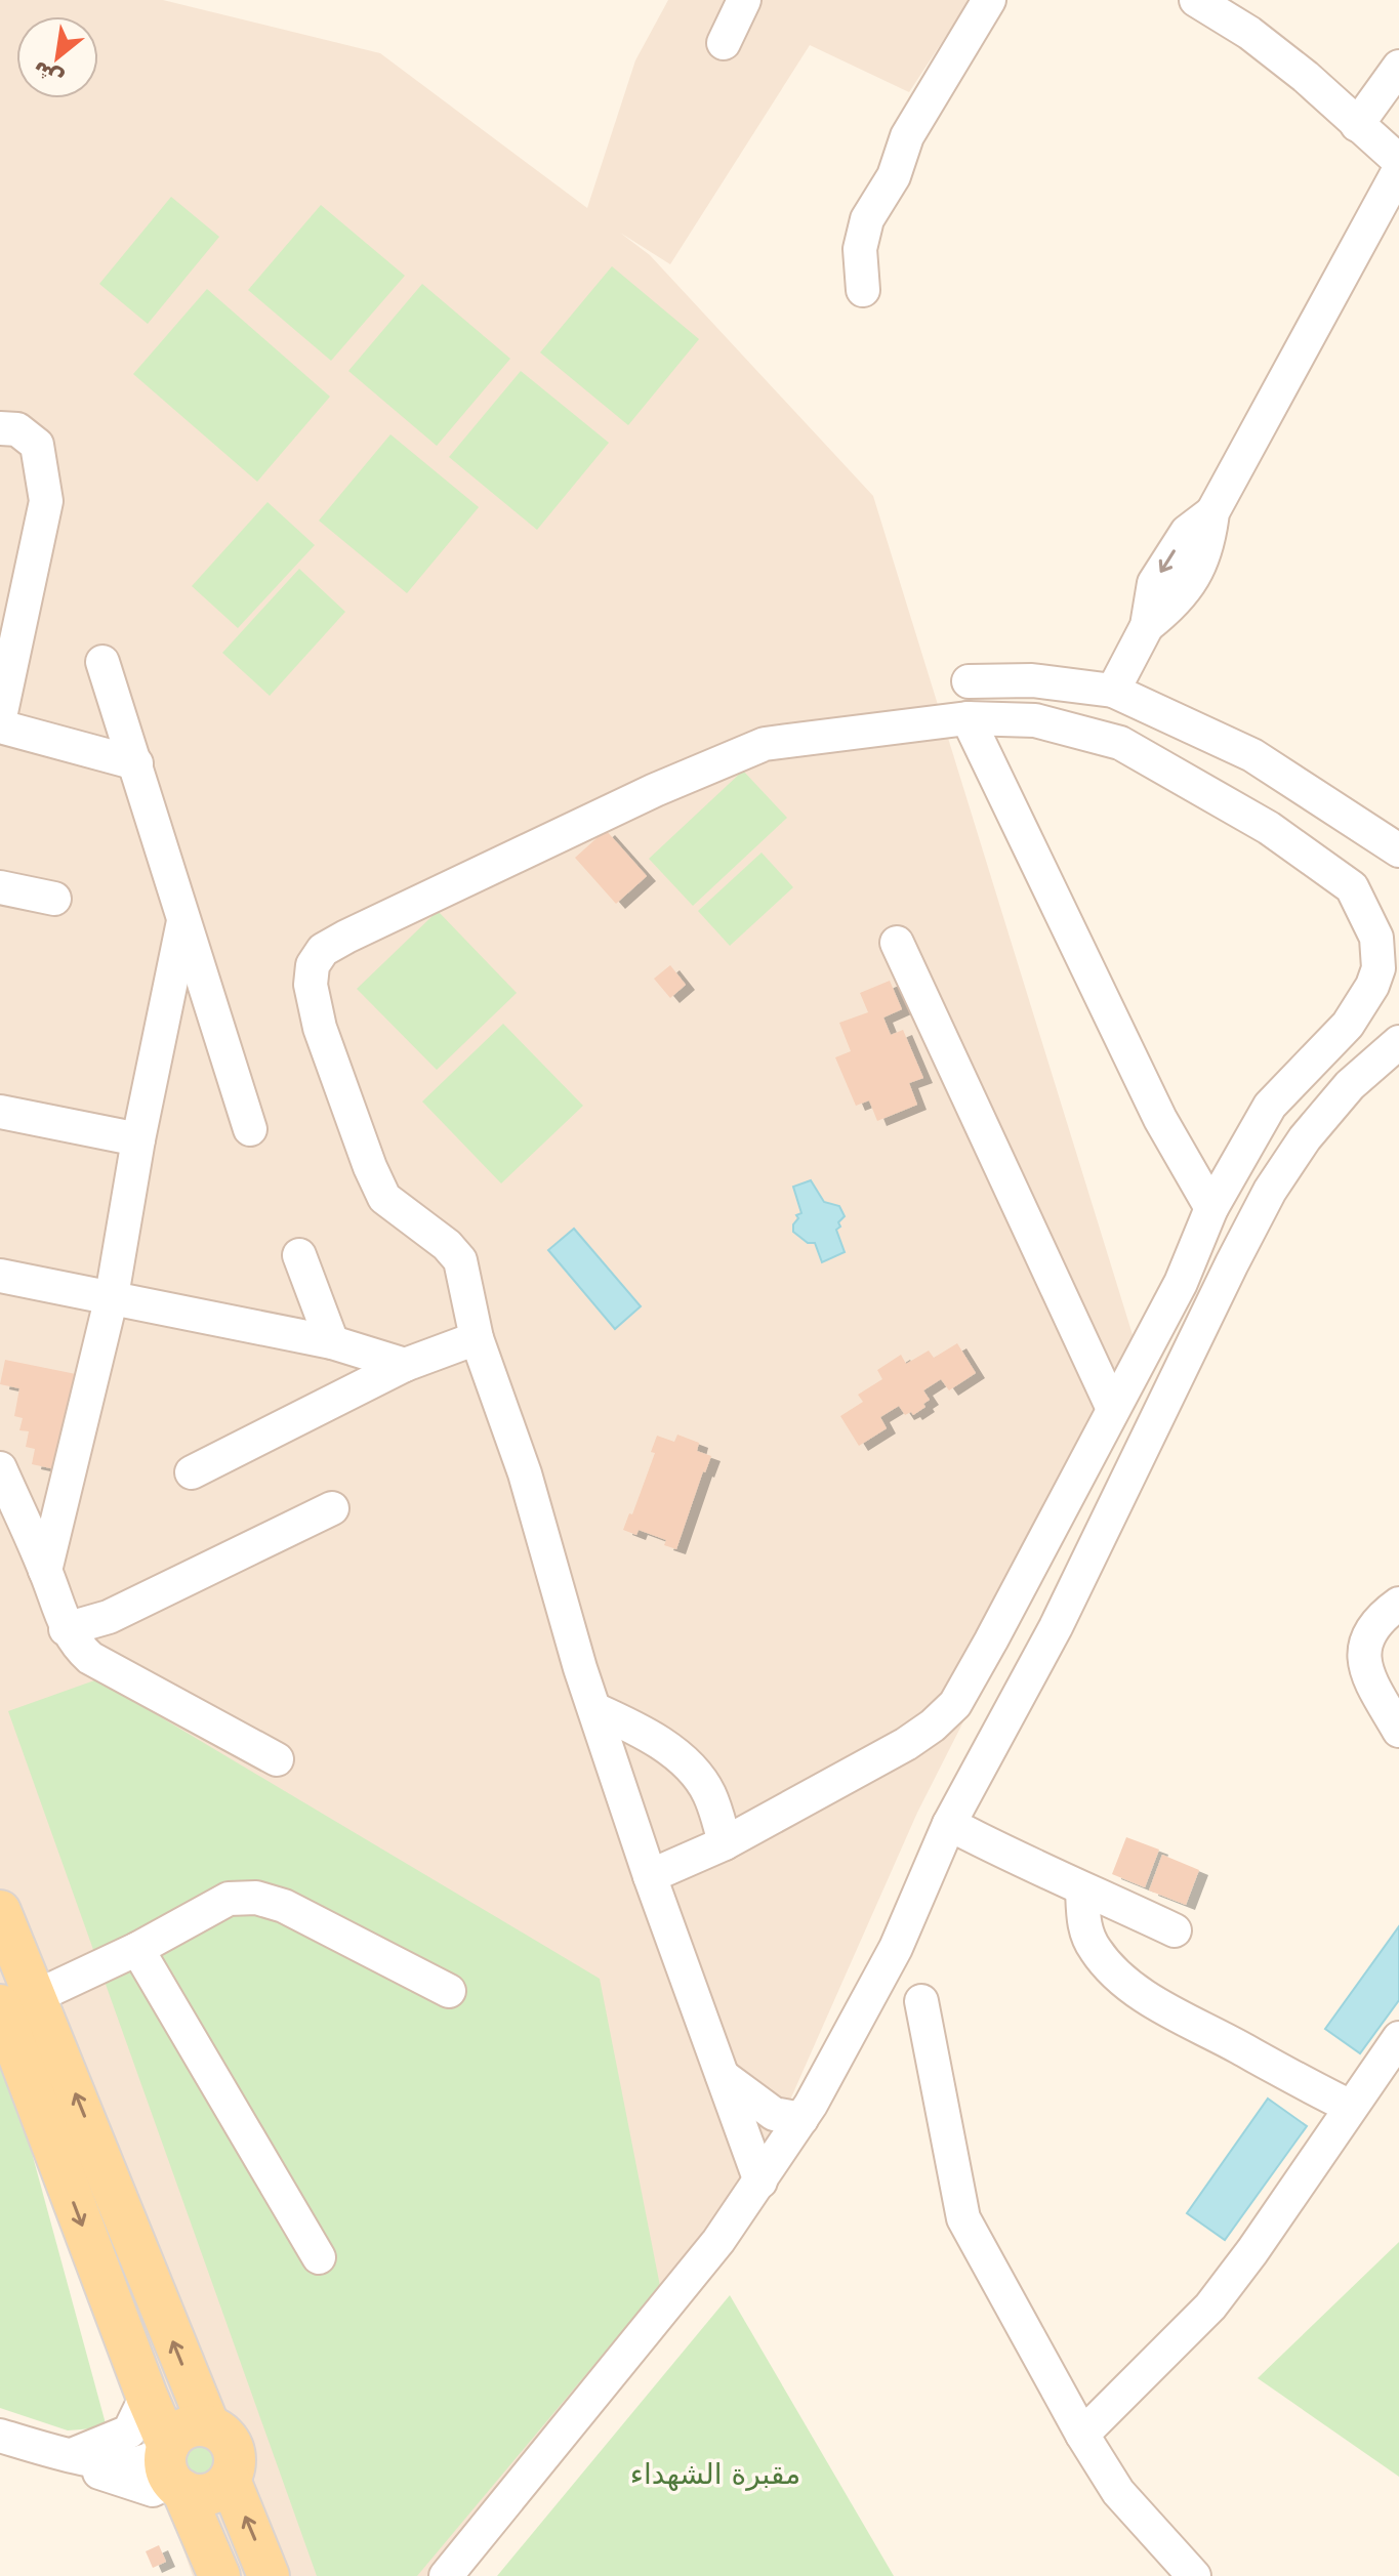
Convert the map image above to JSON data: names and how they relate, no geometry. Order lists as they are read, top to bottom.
{
  "parks": ["مقبرة الشهداء"],
  "north": "bottom left"
}
